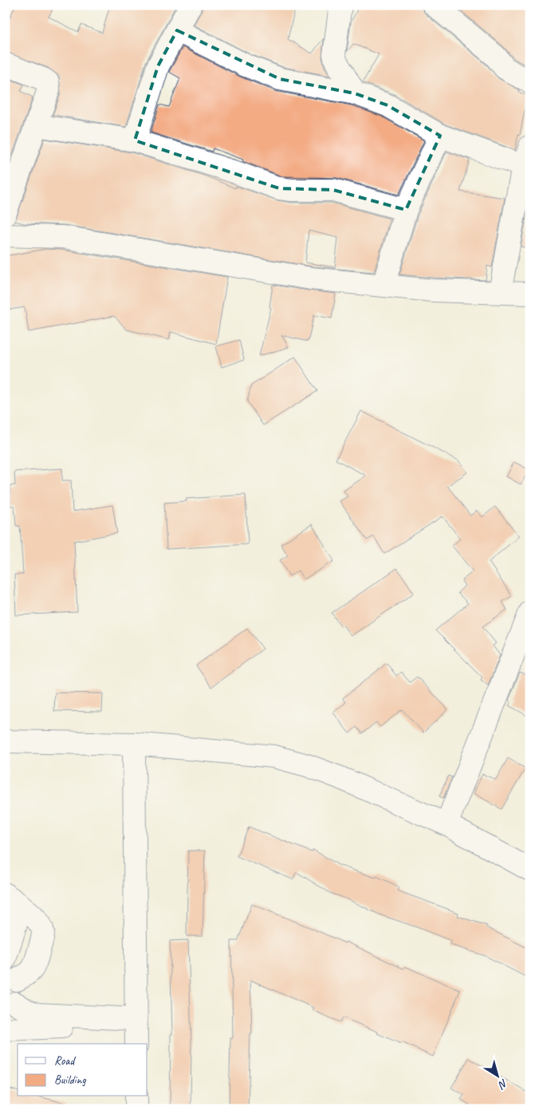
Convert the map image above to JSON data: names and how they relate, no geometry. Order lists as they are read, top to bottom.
{
  "legend": ["Road", "Building"],
  "north": "bottom right"
}
